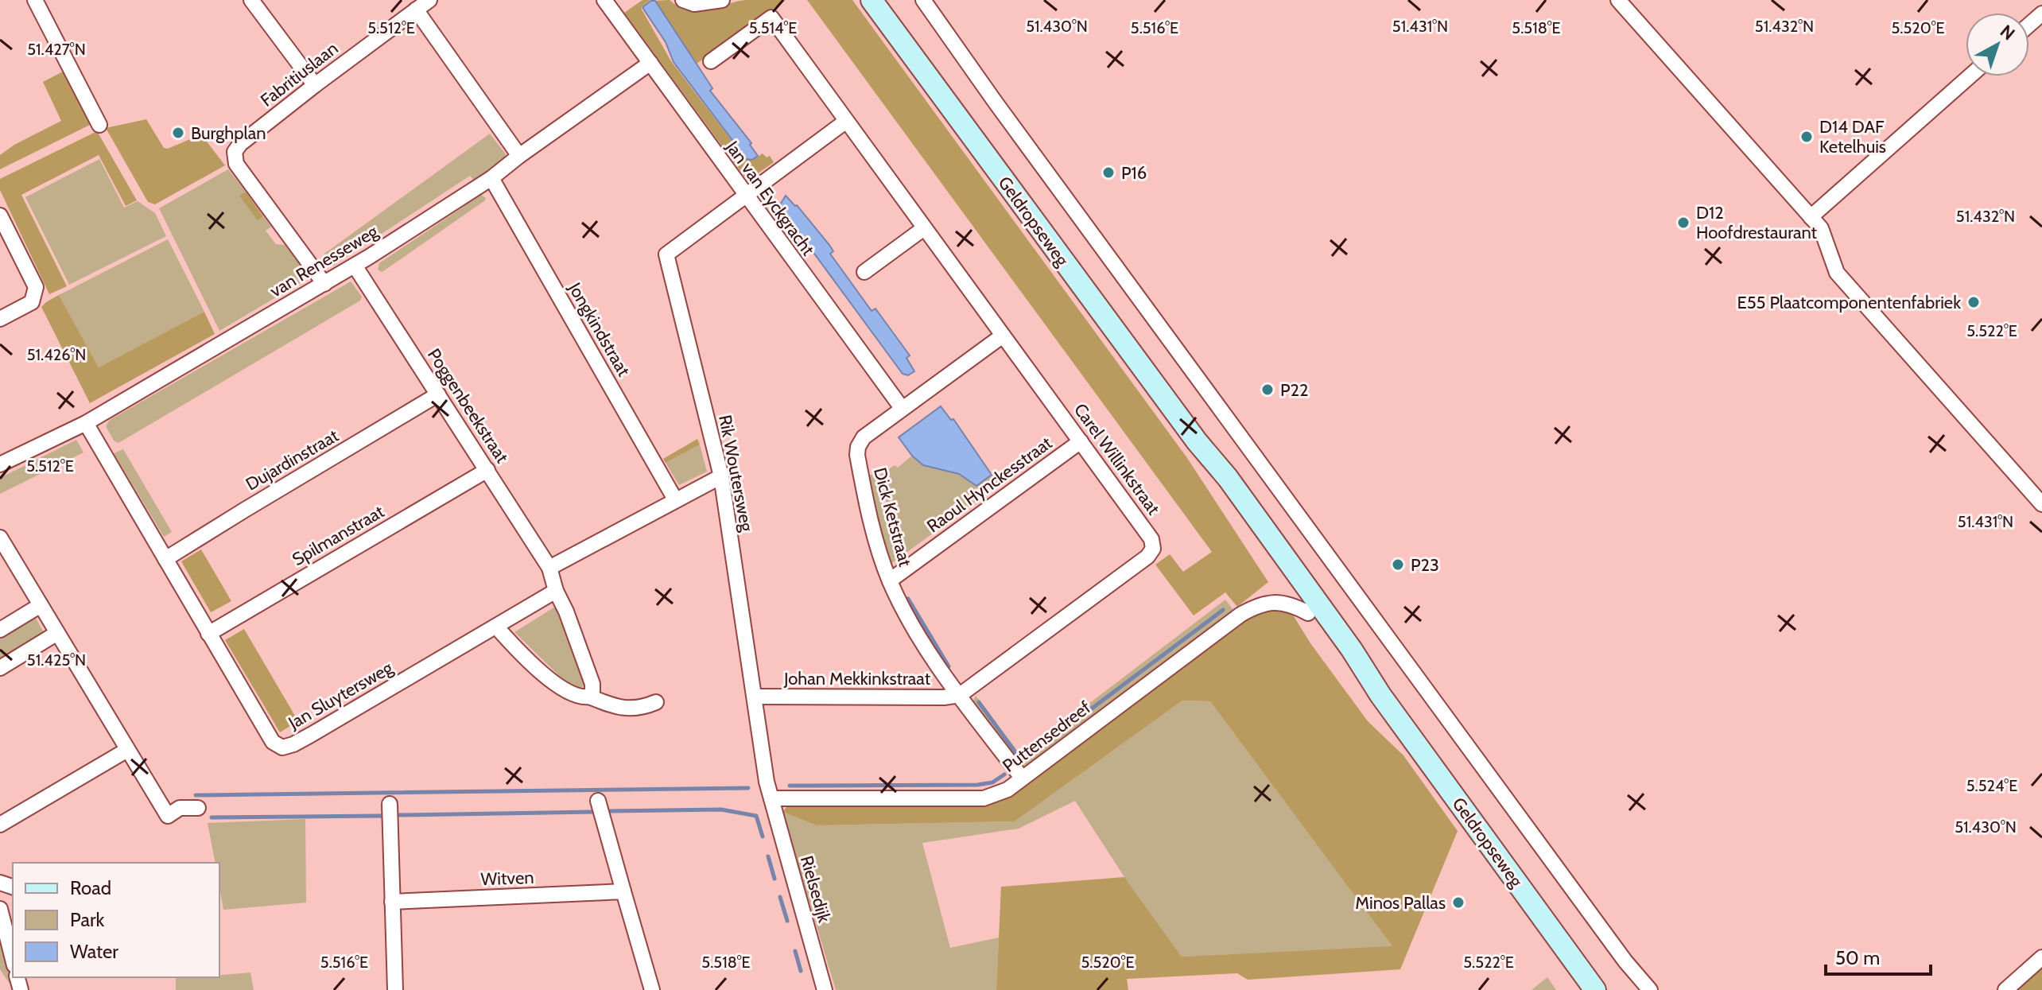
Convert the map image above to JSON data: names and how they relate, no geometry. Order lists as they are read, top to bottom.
{
  "streets": {
    "main road": ["Geldropseweg"],
    "street": [
      "Fabritiuslaan",
      "Jan van Eyckgracht",
      "van Renesseweg",
      "Jongkindstraat",
      "Poggenbeekstraat",
      "Carel Willinkstraat",
      "Dujardinstraat",
      "Rik Woutersweg",
      "Raoul Hynckesstraat",
      "Dick Ketstraat",
      "Spilmanstraat",
      "Johan Mekkinkstraat",
      "Jan Sluytersweg",
      "Puttensedreef",
      "Witven",
      "Rielsedijk"
    ]
  },
  "crossings": [
    ["Fabritiuslaan", "van Renesseweg"],
    ["Jan van Eyckgracht", "van Renesseweg"],
    ["Jan van Eyckgracht", "Rik Woutersweg"],
    ["Jan van Eyckgracht", "Dick Ketstraat"],
    ["Geldropseweg", "Puttensedreef"],
    ["van Renesseweg", "Jongkindstraat"],
    ["van Renesseweg", "Poggenbeekstraat"],
    ["van Renesseweg", "Jan Sluytersweg"],
    ["Poggenbeekstraat", "Dujardinstraat"],
    ["Poggenbeekstraat", "Spilmanstraat"],
    ["Carel Willinkstraat", "Raoul Hynckesstraat"],
    ["Carel Willinkstraat", "Dick Ketstraat"],
    ["Carel Willinkstraat", "Johan Mekkinkstraat"],
    ["Dujardinstraat", "Jan Sluytersweg"],
    ["Rik Woutersweg", "Johan Mekkinkstraat"],
    ["Rik Woutersweg", "Puttensedreef"],
    ["Rik Woutersweg", "Rielsedijk"],
    ["Raoul Hynckesstraat", "Dick Ketstraat"],
    ["Dick Ketstraat", "Johan Mekkinkstraat"],
    ["Dick Ketstraat", "Puttensedreef"],
    ["Spilmanstraat", "Jan Sluytersweg"],
    ["Puttensedreef", "Rielsedijk"]
  ],
  "places": [
    "Burghplan",
    "D14 DAF Ketelhuis",
    "P16",
    "D12 Hoofdrestaurant",
    "E55 Plaatcomponentenfabriek",
    "P22",
    "P23",
    "Minos Pallas"
  ],
  "legend": ["Road", "Park", "Water"],
  "scale_bar": "50 m",
  "north": "top right",
  "coordinates": [
    "51.432°N",
    "51.430°N",
    "51.431°N",
    "5.512°E",
    "5.514°E",
    "5.516°E",
    "5.518°E",
    "5.520°E",
    "51.427°N",
    "5.522°E",
    "51.426°N",
    "51.425°N",
    "5.524°E"
  ]
}
